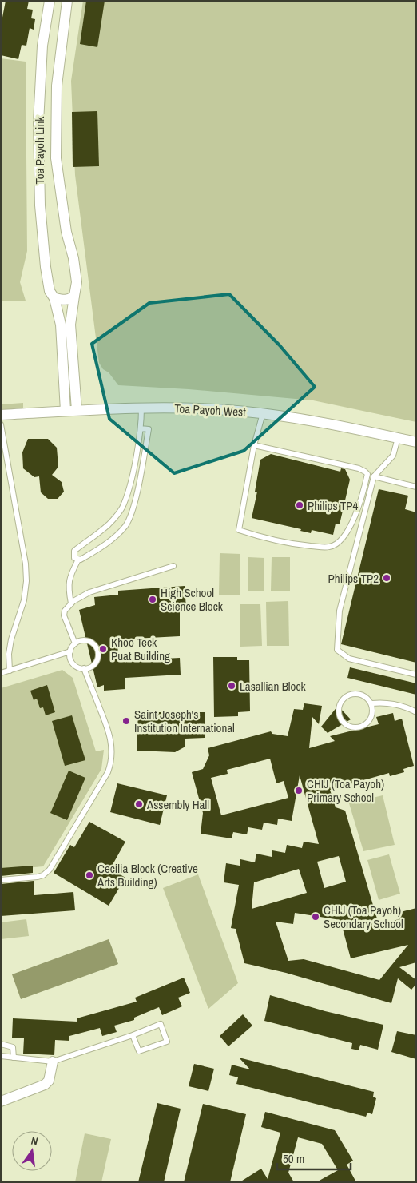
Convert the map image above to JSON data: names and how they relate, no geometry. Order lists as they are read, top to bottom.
{
  "streets": {
    "street": ["Toa Payoh Link", "Toa Payoh West"]
  },
  "crossings": [
    ["Toa Payoh Link", "Toa Payoh West"]
  ],
  "places": [
    "Philips TP4",
    "Philips TP2",
    "High School Science Block",
    "Khoo Teck Puat Building",
    "Lasallian Block",
    "Saint Joseph's Institution International",
    "CHIJ (Toa Payoh) Primary School",
    "Assembly Hall",
    "Cecilia Block (Creative Arts Building)",
    "CHIJ (Toa Payoh) Secondary School"
  ],
  "scale_bar": "50 m",
  "north": "top"
}
